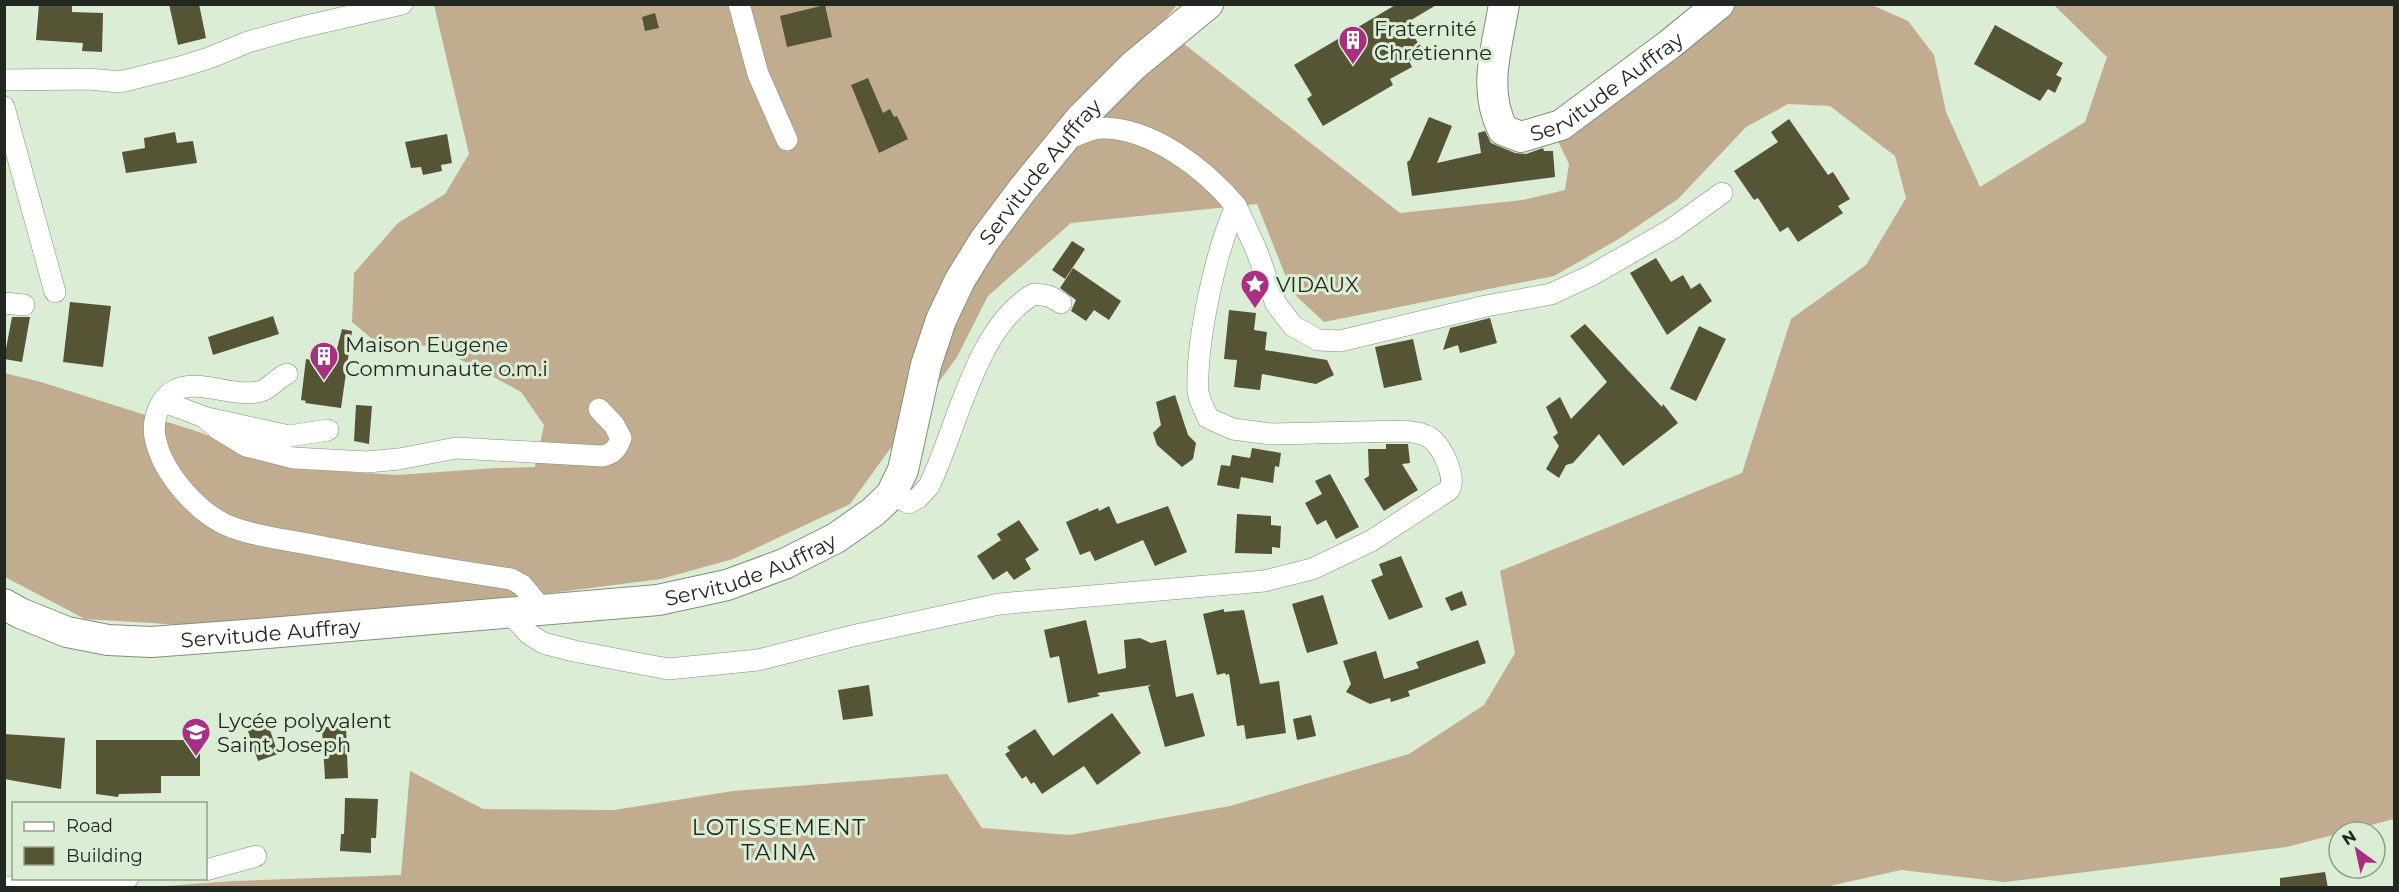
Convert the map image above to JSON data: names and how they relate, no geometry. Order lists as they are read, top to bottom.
{
  "streets": {
    "street": ["Servitude Auffray"]
  },
  "districts": ["LOTISSEMENT TAINA"],
  "places": {
    "building": ["Fraternité Chrétienne", "Maison Eugene Communaute o.m.i"],
    "place": ["VIDAUX"],
    "school or university": ["Lycée polyvalent Saint Joseph"]
  },
  "legend": ["Road", "Building"],
  "north": "top left"
}
